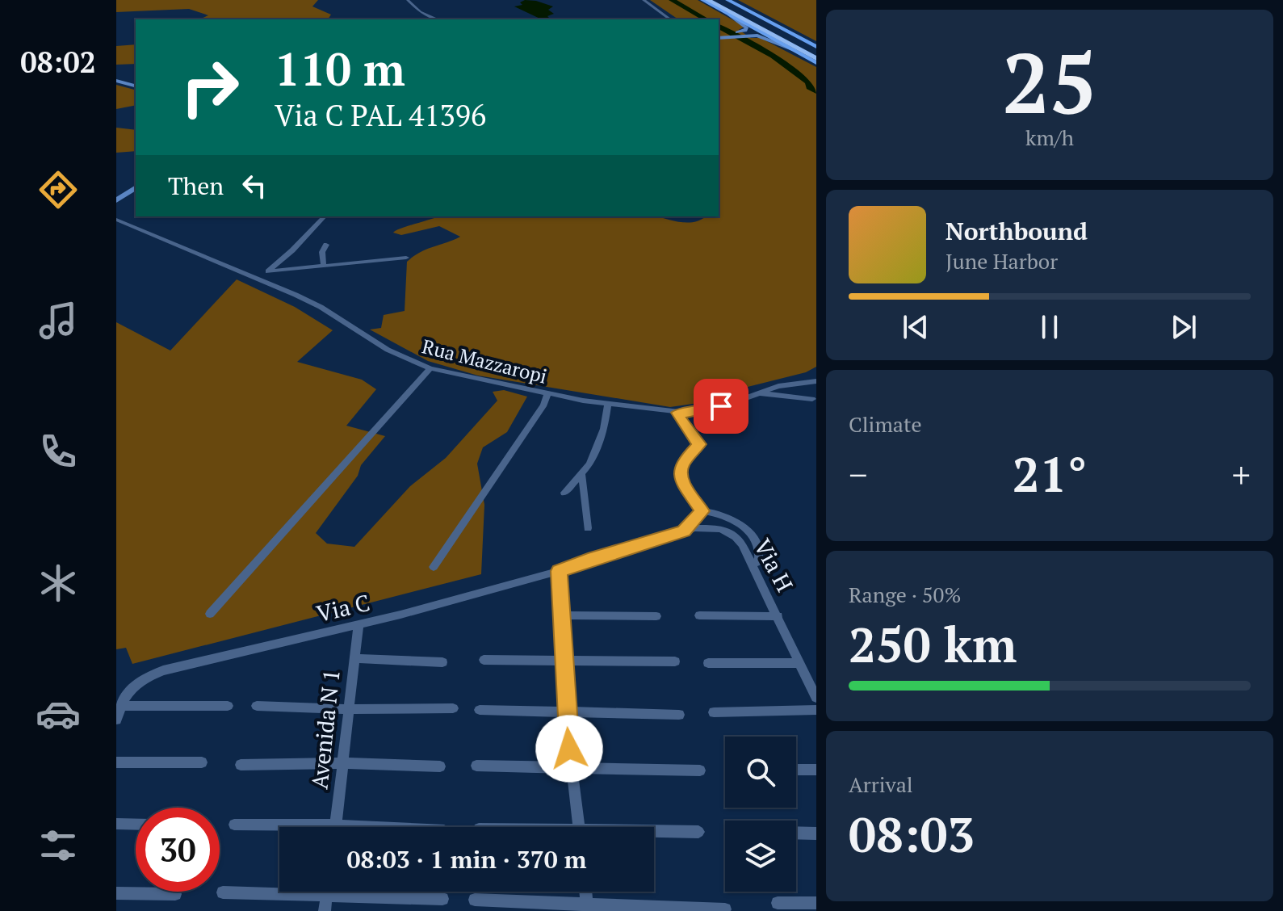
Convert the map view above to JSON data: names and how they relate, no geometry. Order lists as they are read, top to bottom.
{
  "streets": {
    "street": [
      "Rua Mazzaropi",
      "Via H",
      "Via C",
      "Avenida N 1"
    ]
  },
  "crossings": [
    ["Via H", "Via C"],
    ["Via C", "Avenida N 1"]
  ],
  "page": {
    "tabs": "08:02",
    "tile": [
      ["25", "km/h"],
      "Climate",
      ["Range · 50%", "250 km"],
      ["Arrival", "08:03"]
    ],
    "turn": ["110 m", "Via C PAL 41396"],
    "then": "Then",
    "song": ["Northbound", "June Harbor"],
    "heat": ["−", "21°", "+"],
    "limit": "30",
    "trip": "08:03 · 1 min · 370 m"
  }
}
